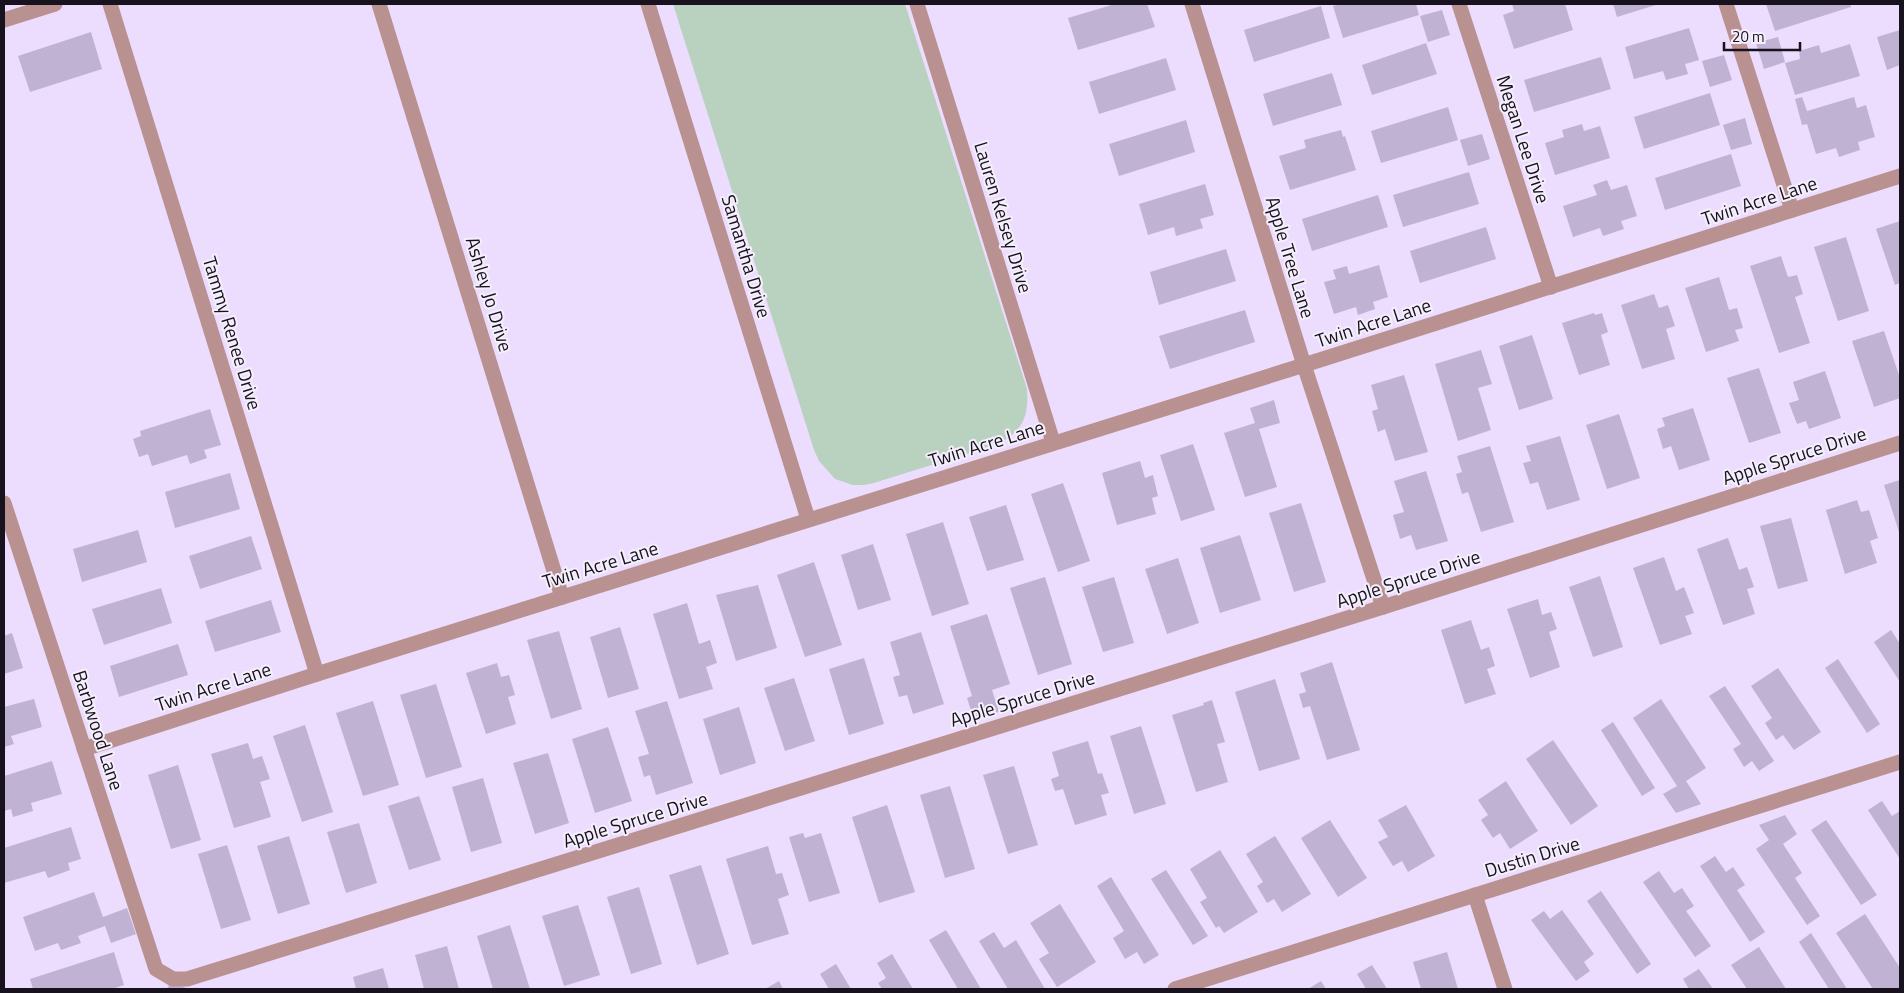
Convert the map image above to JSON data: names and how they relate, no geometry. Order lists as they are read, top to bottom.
{
  "streets": {
    "street": [
      "Megan Lee Drive",
      "Twin Acre Lane",
      "Lauren Kelsey Drive",
      "Samantha Drive",
      "Apple Tree Lane",
      "Ashley Jo Drive",
      "Tammy Renee Drive",
      "Apple Spruce Drive",
      "Barbwood Lane",
      "Dustin Drive"
    ]
  },
  "crossings": [
    ["Megan Lee Drive", "Twin Acre Lane"],
    ["Twin Acre Lane", "Lauren Kelsey Drive"],
    ["Twin Acre Lane", "Samantha Drive"],
    ["Twin Acre Lane", "Apple Tree Lane"],
    ["Twin Acre Lane", "Ashley Jo Drive"],
    ["Twin Acre Lane", "Tammy Renee Drive"],
    ["Twin Acre Lane", "Barbwood Lane"],
    ["Apple Tree Lane", "Apple Spruce Drive"],
    ["Apple Spruce Drive", "Barbwood Lane"]
  ],
  "scale_bar": "20 m"
}
